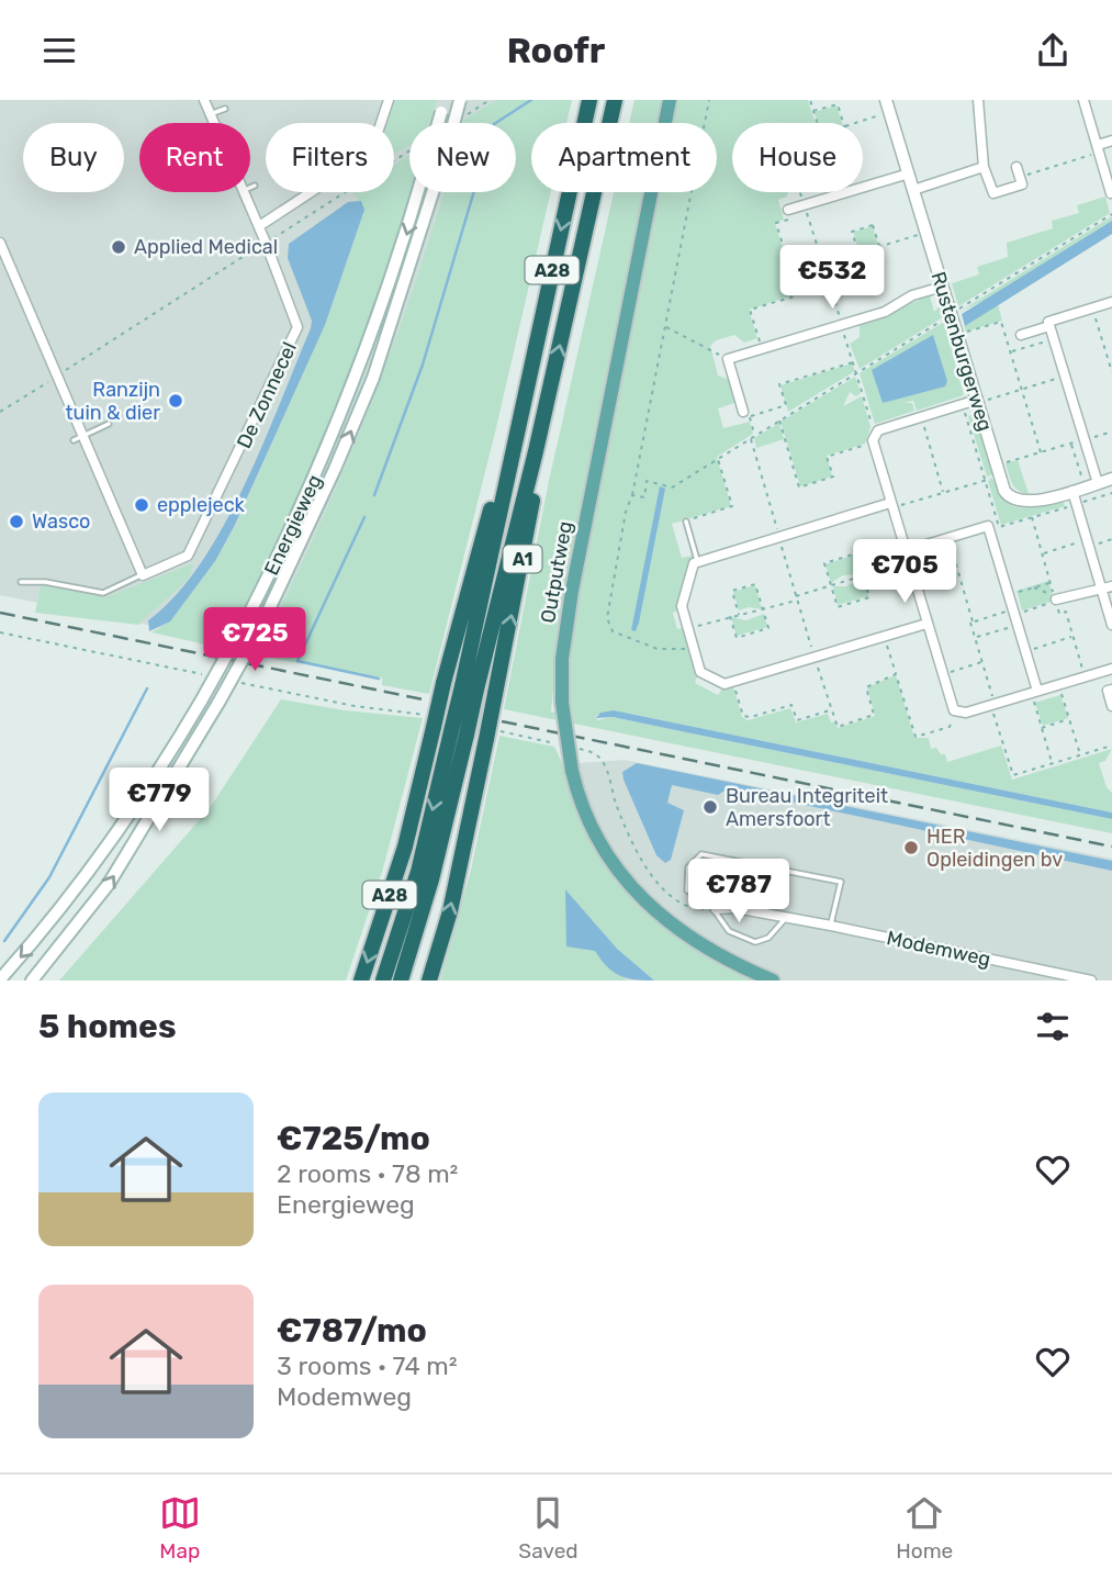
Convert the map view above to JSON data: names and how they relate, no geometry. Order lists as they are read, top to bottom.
{
  "streets": {
    "highway": ["A28", "A1"],
    "main road": ["Energieweg", "Outputweg"],
    "street": ["Rustenburgerweg", "De Zonnecel", "Modemweg"]
  },
  "crossings": [
    ["A28", "A1"]
  ],
  "places": [
    "Applied Medical",
    "Ranzijn tuin & dier",
    "epplejeck",
    "Wasco",
    "Bureau Integriteit Amersfoort",
    "HER Opleidingen bv"
  ],
  "page": {
    "header": "Roofr",
    "chip": [
      "Buy",
      "Rent",
      "Filters",
      "New",
      "Apartment",
      "House"
    ],
    "price": [
      "€532",
      "€705",
      "€725",
      "€779",
      "€787"
    ],
    "heading": "5 homes",
    "list": [
      {
        "name": "€725/mo",
        "note": "2 rooms · 78 m² · Energieweg"
      },
      {
        "name": "€787/mo",
        "note": "3 rooms · 74 m² · Modemweg"
      }
    ],
    "tabs": ["Map", "Saved", "Home"]
  }
}
